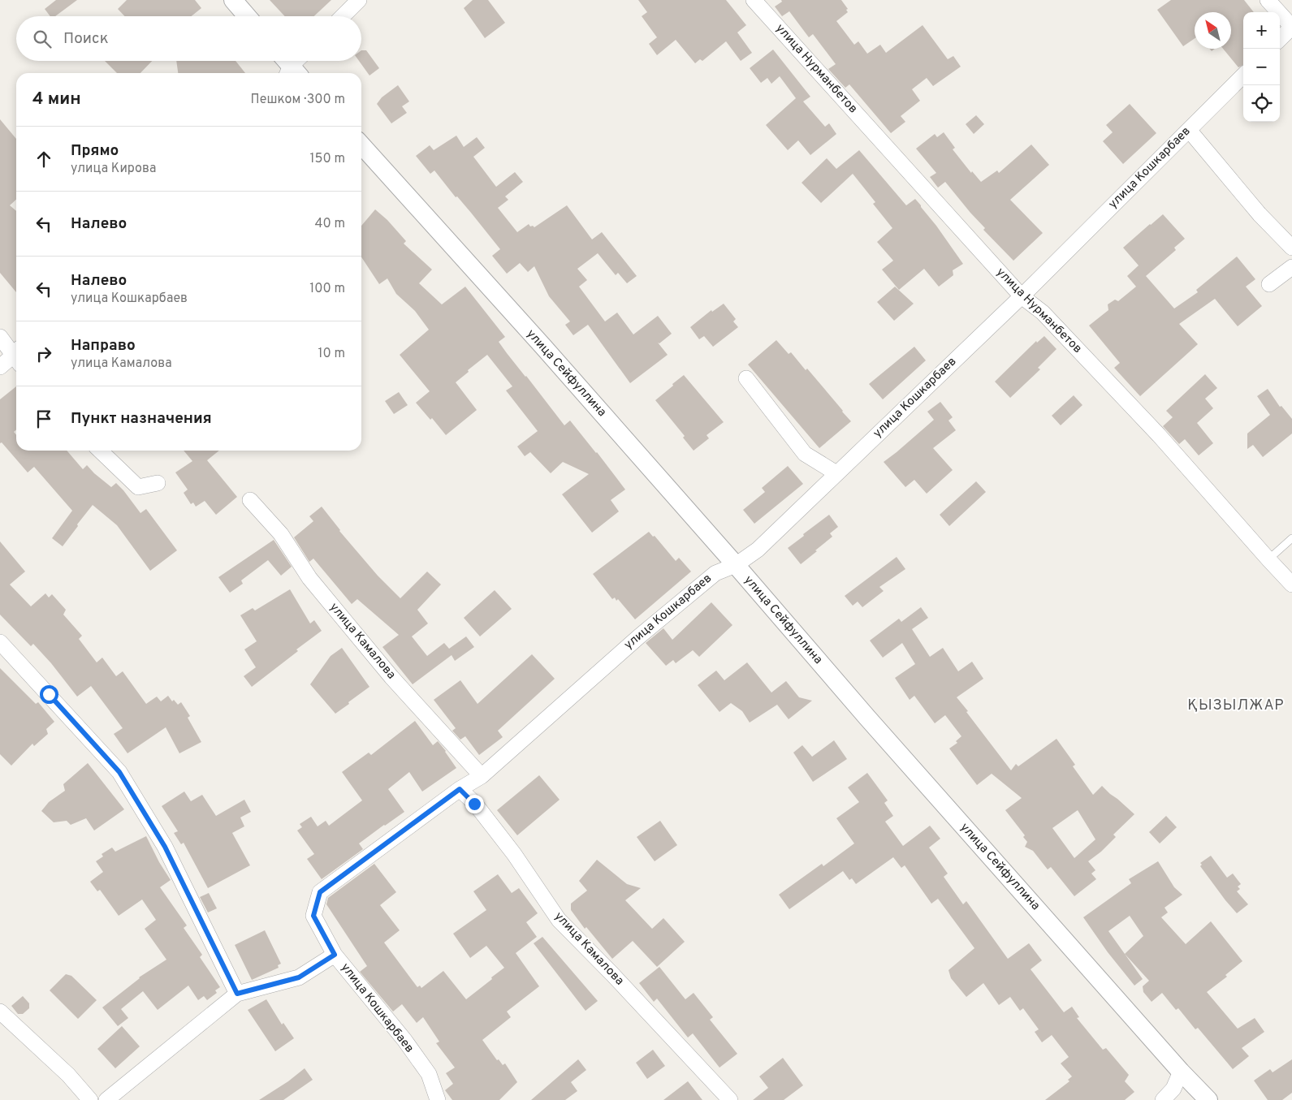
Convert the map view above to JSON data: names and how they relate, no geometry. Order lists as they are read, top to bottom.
{
  "streets": {
    "street": [
      "улица Нурманбетов",
      "улица Кошкарбаев",
      "улица Сейфуллина",
      "улица Камалова"
    ]
  },
  "crossings": [
    ["улица Нурманбетов", "улица Кошкарбаев"],
    ["улица Кошкарбаев", "улица Сейфуллина"],
    ["улица Кошкарбаев", "улица Камалова"]
  ],
  "districts": ["ҚЫЗЫЛЖАР"],
  "north": "top left",
  "page": {
    "map_buttons": ["+", "−"],
    "search": "Поиск",
    "heading": ["4 мин", "Пешком · 300 m"],
    "list": [
      ["Прямо", "улица Кирова", "150 m"],
      ["Налево", "40 m"],
      ["Налево", "улица Кошкарбаев", "100 m"],
      ["Направо", "улица Камалова", "10 m"],
      "Пункт назначения"
    ]
  }
}
